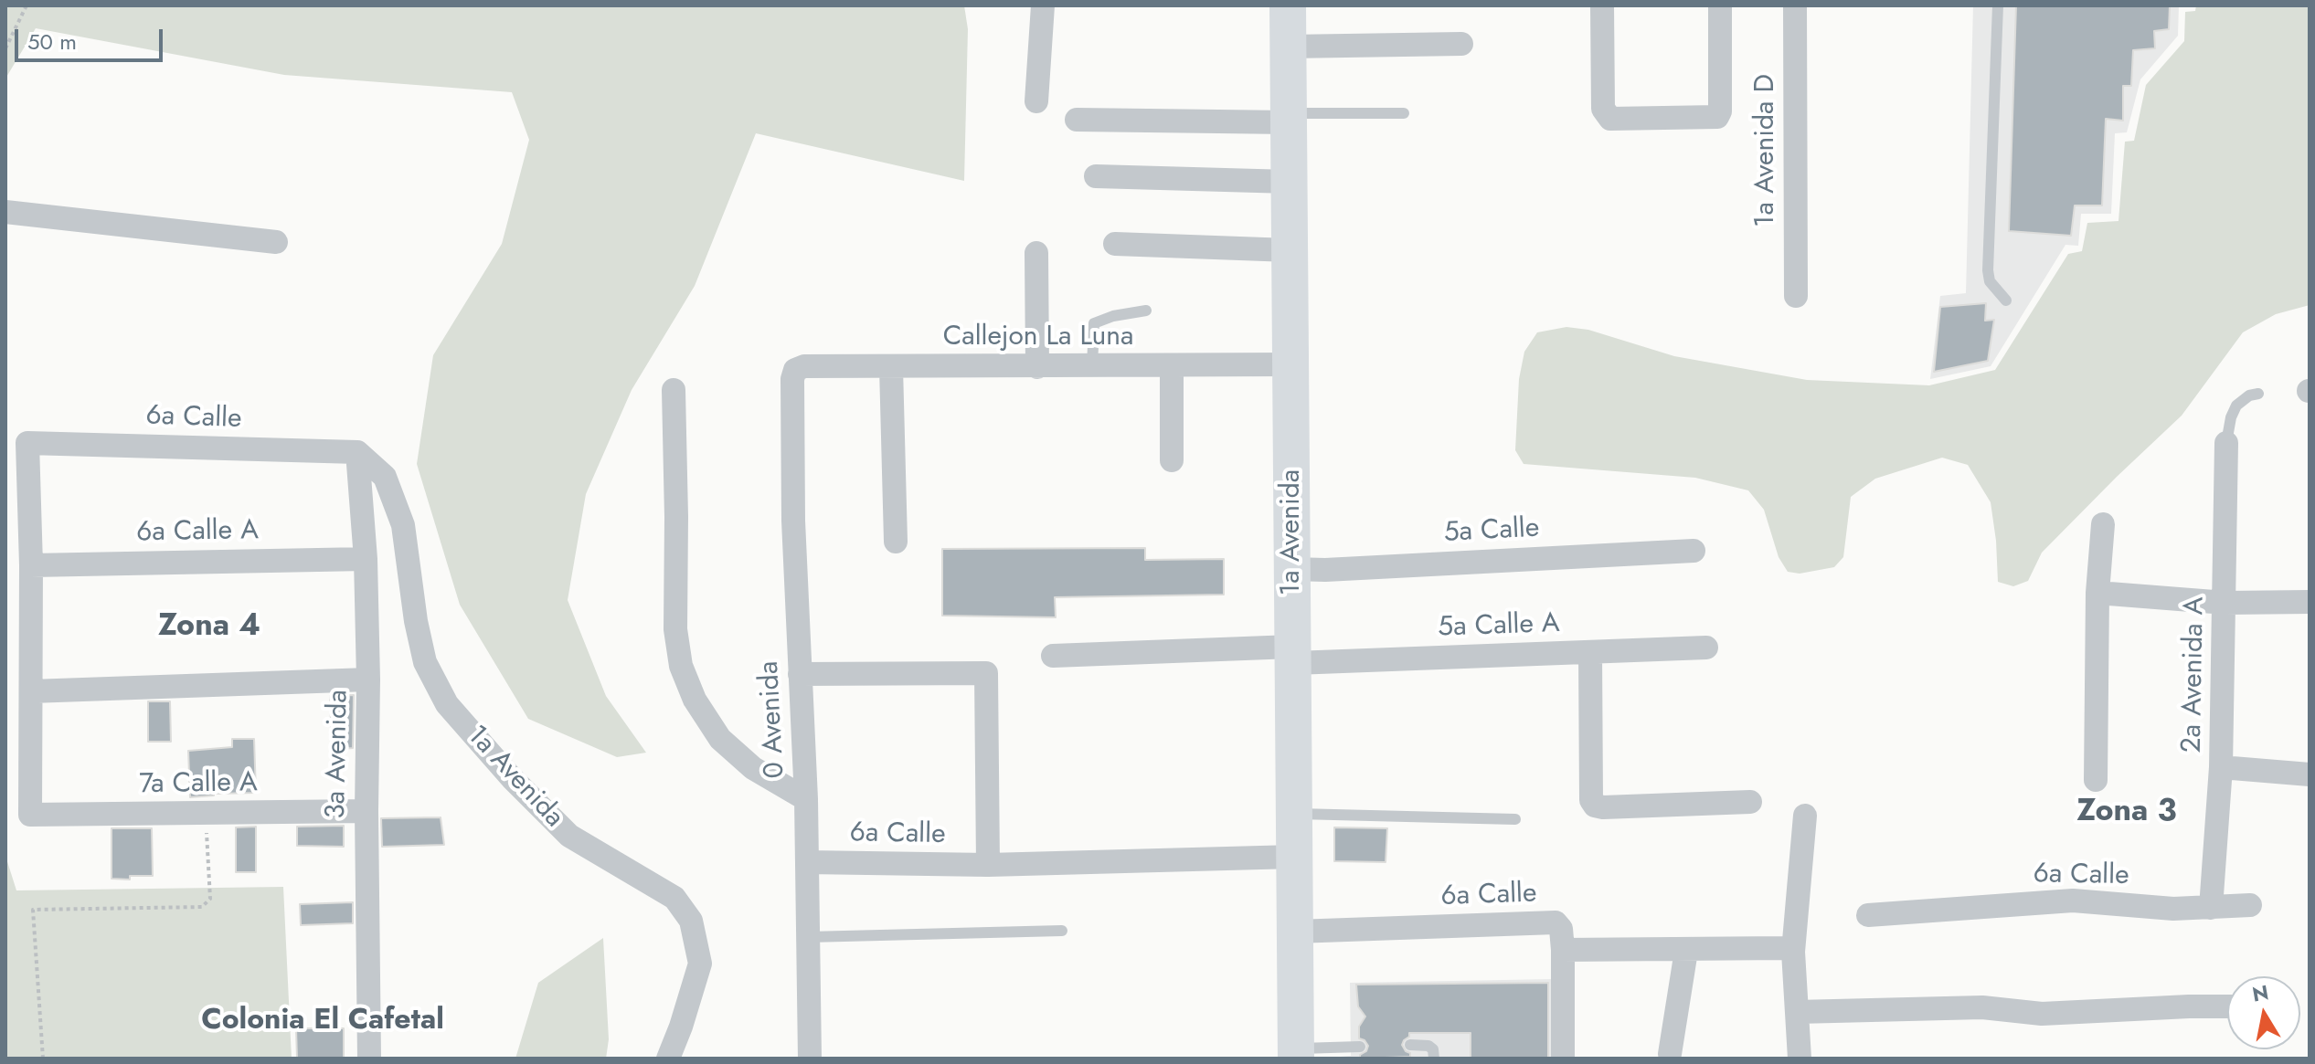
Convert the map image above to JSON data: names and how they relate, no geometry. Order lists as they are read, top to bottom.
{
  "streets": {
    "main road": ["1a Avenida"],
    "street": [
      "1a Avenida D",
      "Callejon La Luna",
      "6a Calle",
      "5a Calle",
      "6a Calle A",
      "5a Calle A",
      "2a Avenida A",
      "0 Avenida",
      "3a Avenida",
      "7a Calle A"
    ]
  },
  "crossings": [
    ["Callejon La Luna", "1a Avenida"],
    ["Callejon La Luna", "0 Avenida"],
    ["6a Calle", "6a Calle A"],
    ["6a Calle", "1a Avenida"],
    ["6a Calle", "2a Avenida A"],
    ["6a Calle", "0 Avenida"],
    ["6a Calle", "3a Avenida"],
    ["5a Calle", "1a Avenida"],
    ["6a Calle A", "3a Avenida"],
    ["1a Avenida", "5a Calle A"],
    ["1a Avenida", "3a Avenida"],
    ["3a Avenida", "7a Calle A"]
  ],
  "districts": ["Zona 4", "Zona 3", "Colonia El Cafetal"],
  "scale_bar": "50 m",
  "north": "top"
}
